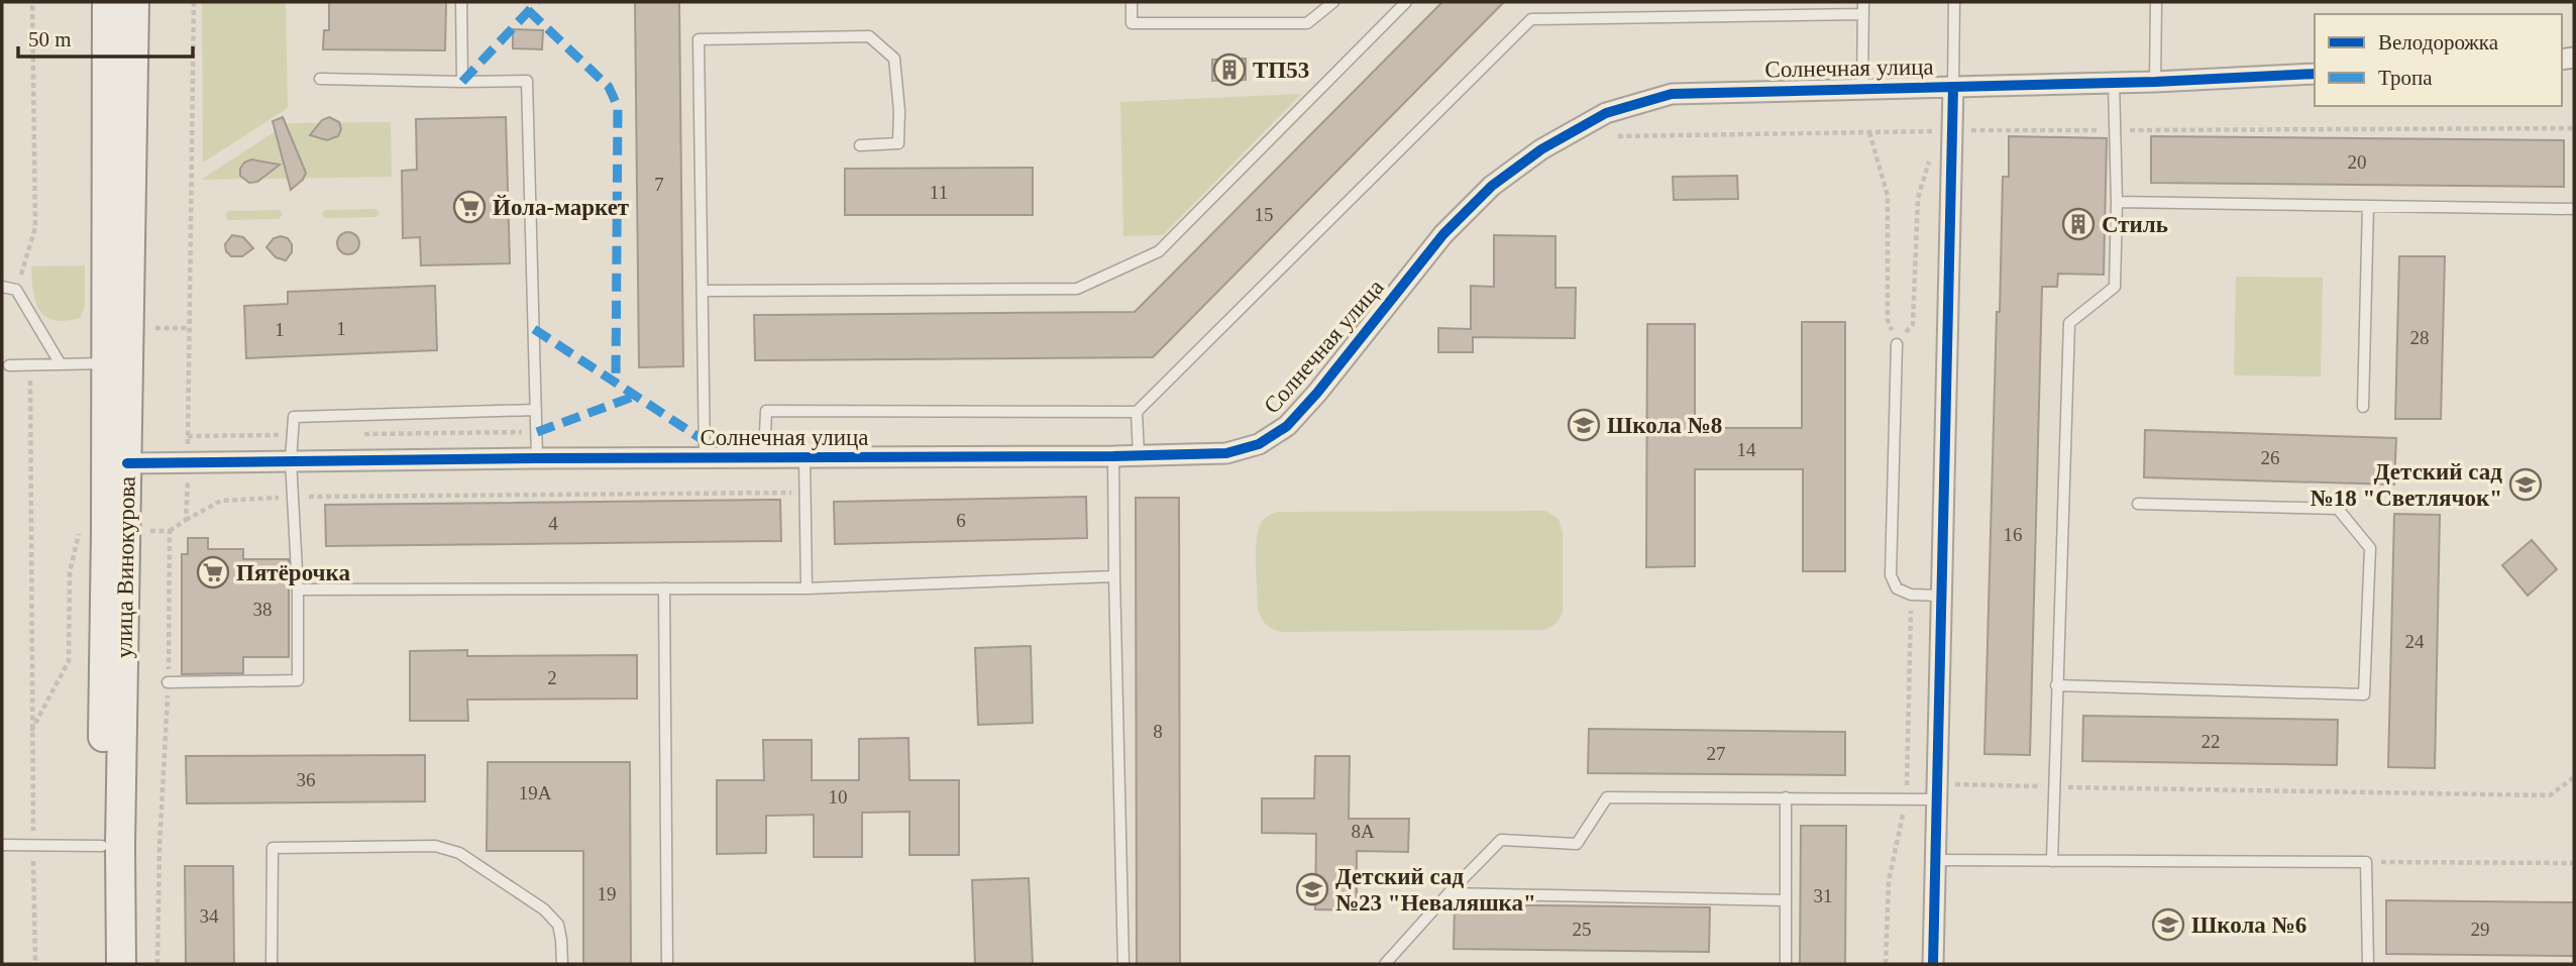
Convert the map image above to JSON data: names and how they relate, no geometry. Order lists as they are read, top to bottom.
{
  "streets": {
    "main road": ["улица Винокурова"],
    "street": ["Солнечная улица"]
  },
  "crossings": [
    ["Солнечная улица", "улица Винокурова"]
  ],
  "places": {
    "building": ["ТП53", "Стиль"],
    "supermarket": ["Йола-маркет", "Пятёрочка"],
    "school or university": [
      "Школа №8",
      "Детский сад №18 \"Светлячок\"",
      "Детский сад №23 \"Неваляшка\"",
      "Школа №6"
    ]
  },
  "house_numbers": [
    "20",
    "7",
    "11",
    "15",
    "1",
    "1",
    "28",
    "14",
    "26",
    "6",
    "4",
    "16",
    "38",
    "24",
    "2",
    "8",
    "22",
    "27",
    "36",
    "19А",
    "10",
    "8А",
    "19",
    "31",
    "34",
    "25",
    "29"
  ],
  "legend": ["Велодорожка", "Тропа"],
  "scale_bar": "50 m"
}
